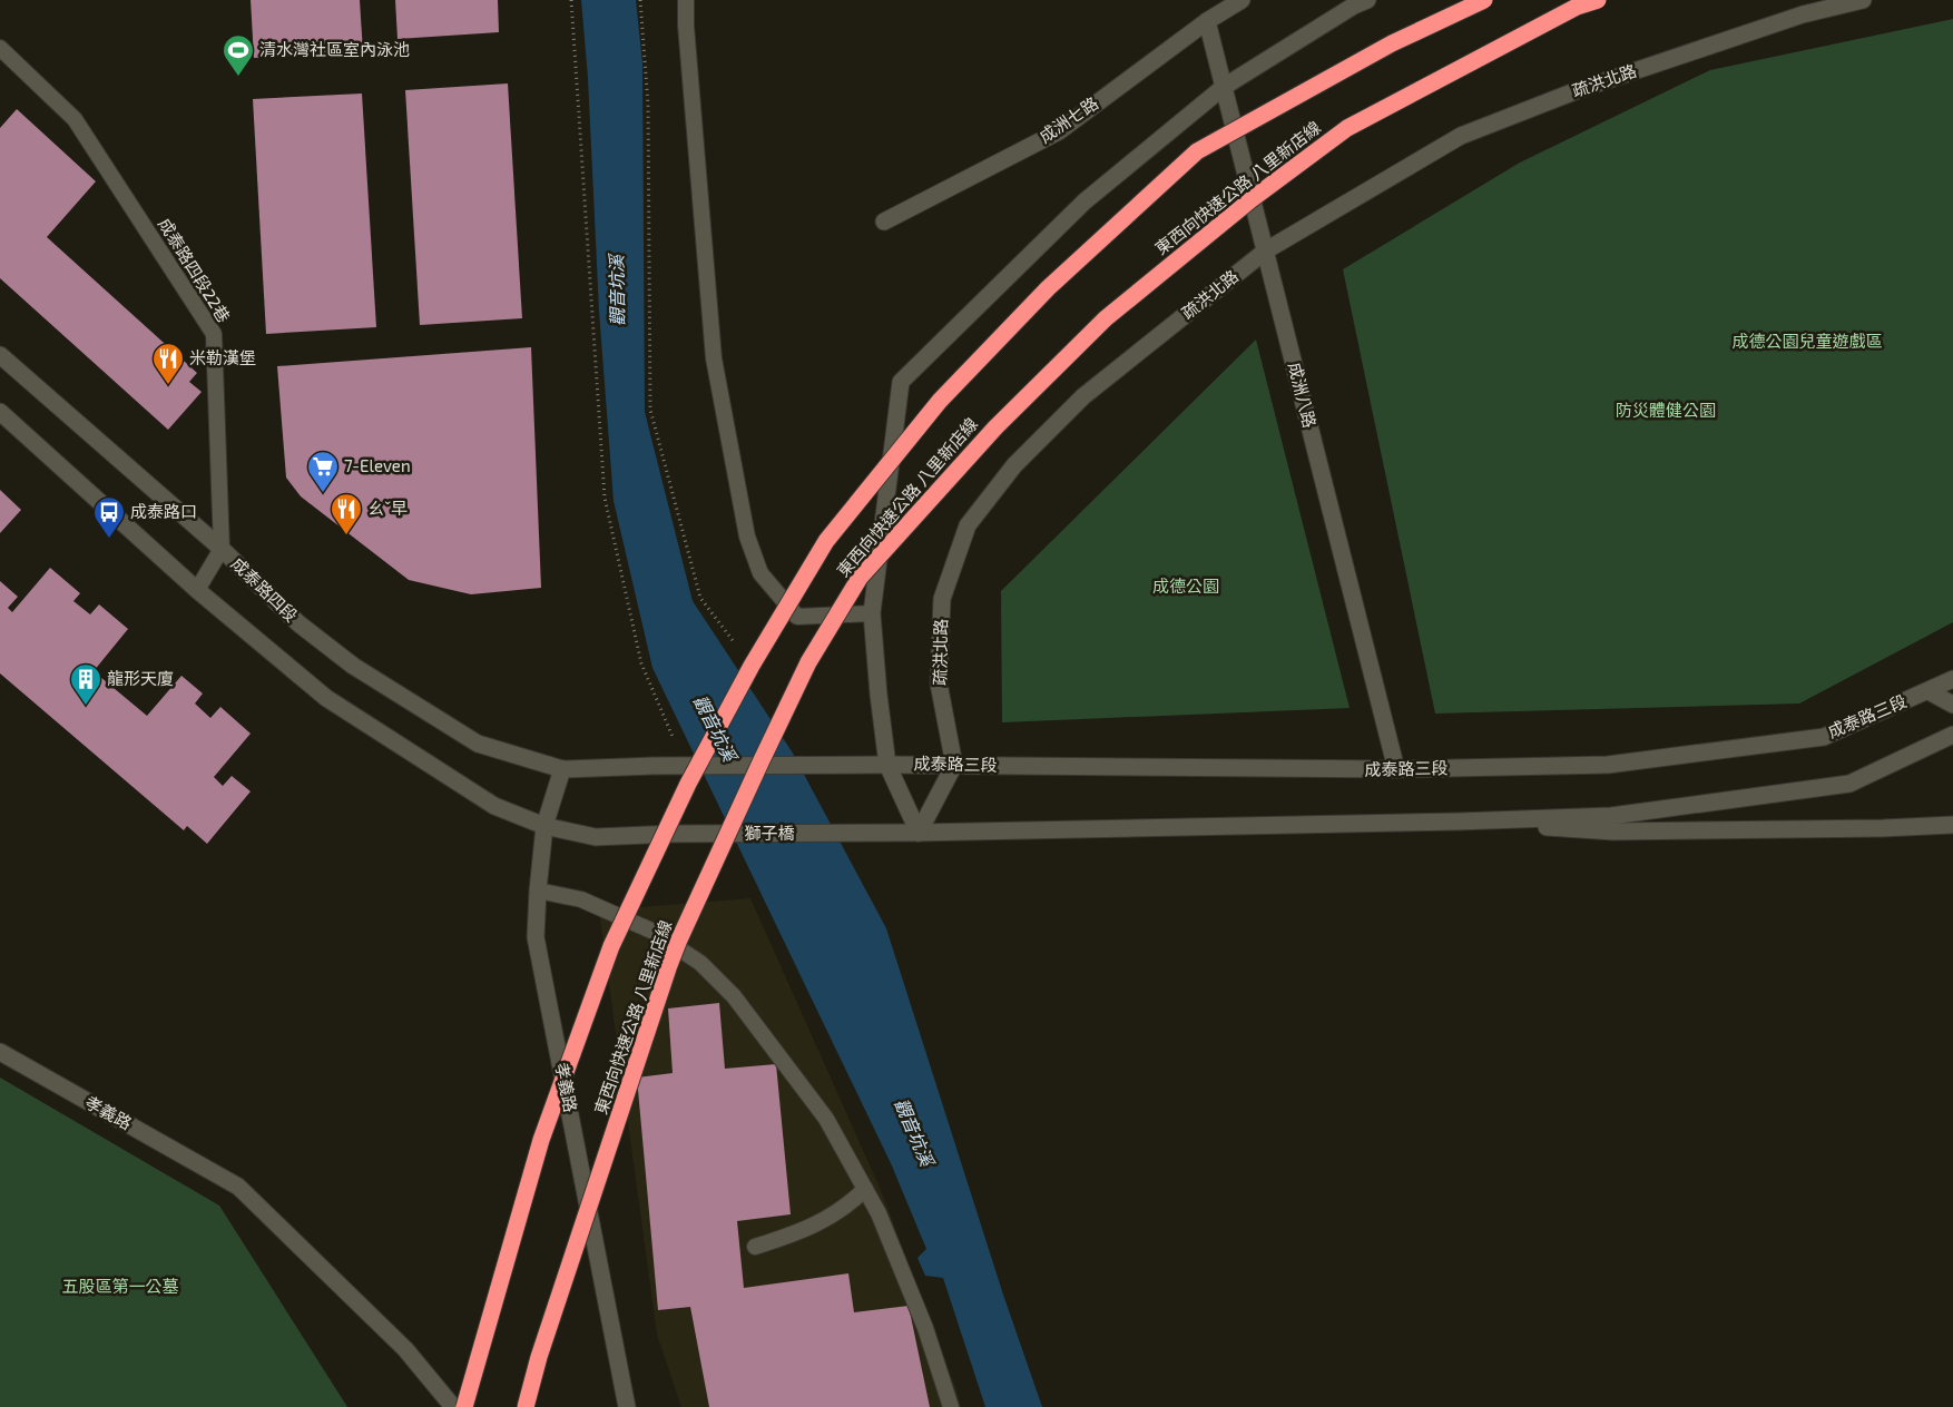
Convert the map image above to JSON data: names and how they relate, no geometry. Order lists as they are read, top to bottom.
{
  "streets": {
    "highway": ["東西向快速公路 八里新店線"],
    "street": [
      "疏洪北路",
      "成洲七路",
      "成洲八路",
      "成泰路四段",
      "成泰路三段",
      "獅子橋",
      "孝義路"
    ],
    "lane": ["成泰路四段22巷"]
  },
  "crossings": [
    ["疏洪北路", "成洲八路"],
    ["疏洪北路", "成泰路三段"],
    ["成洲七路", "成洲八路"],
    ["成泰路四段22巷", "成泰路四段"],
    ["成洲八路", "成泰路三段"],
    ["成泰路四段", "成泰路三段"],
    ["成泰路四段", "孝義路"],
    ["成泰路三段", "孝義路"],
    ["獅子橋", "孝義路"]
  ],
  "water": ["觀音坑溪"],
  "parks": [
    "成德公園兒童遊戲區",
    "防災體健公園",
    "成德公園",
    "五股區第一公墓"
  ],
  "places": {
    "sports": ["清水灣社區室內泳池"],
    "restaurant": ["米勒漢堡", "ㄠˇ早"],
    "supermarket": ["7-Eleven"],
    "bus stop": ["成泰路口"],
    "building": ["龍形天廈"]
  }
}
